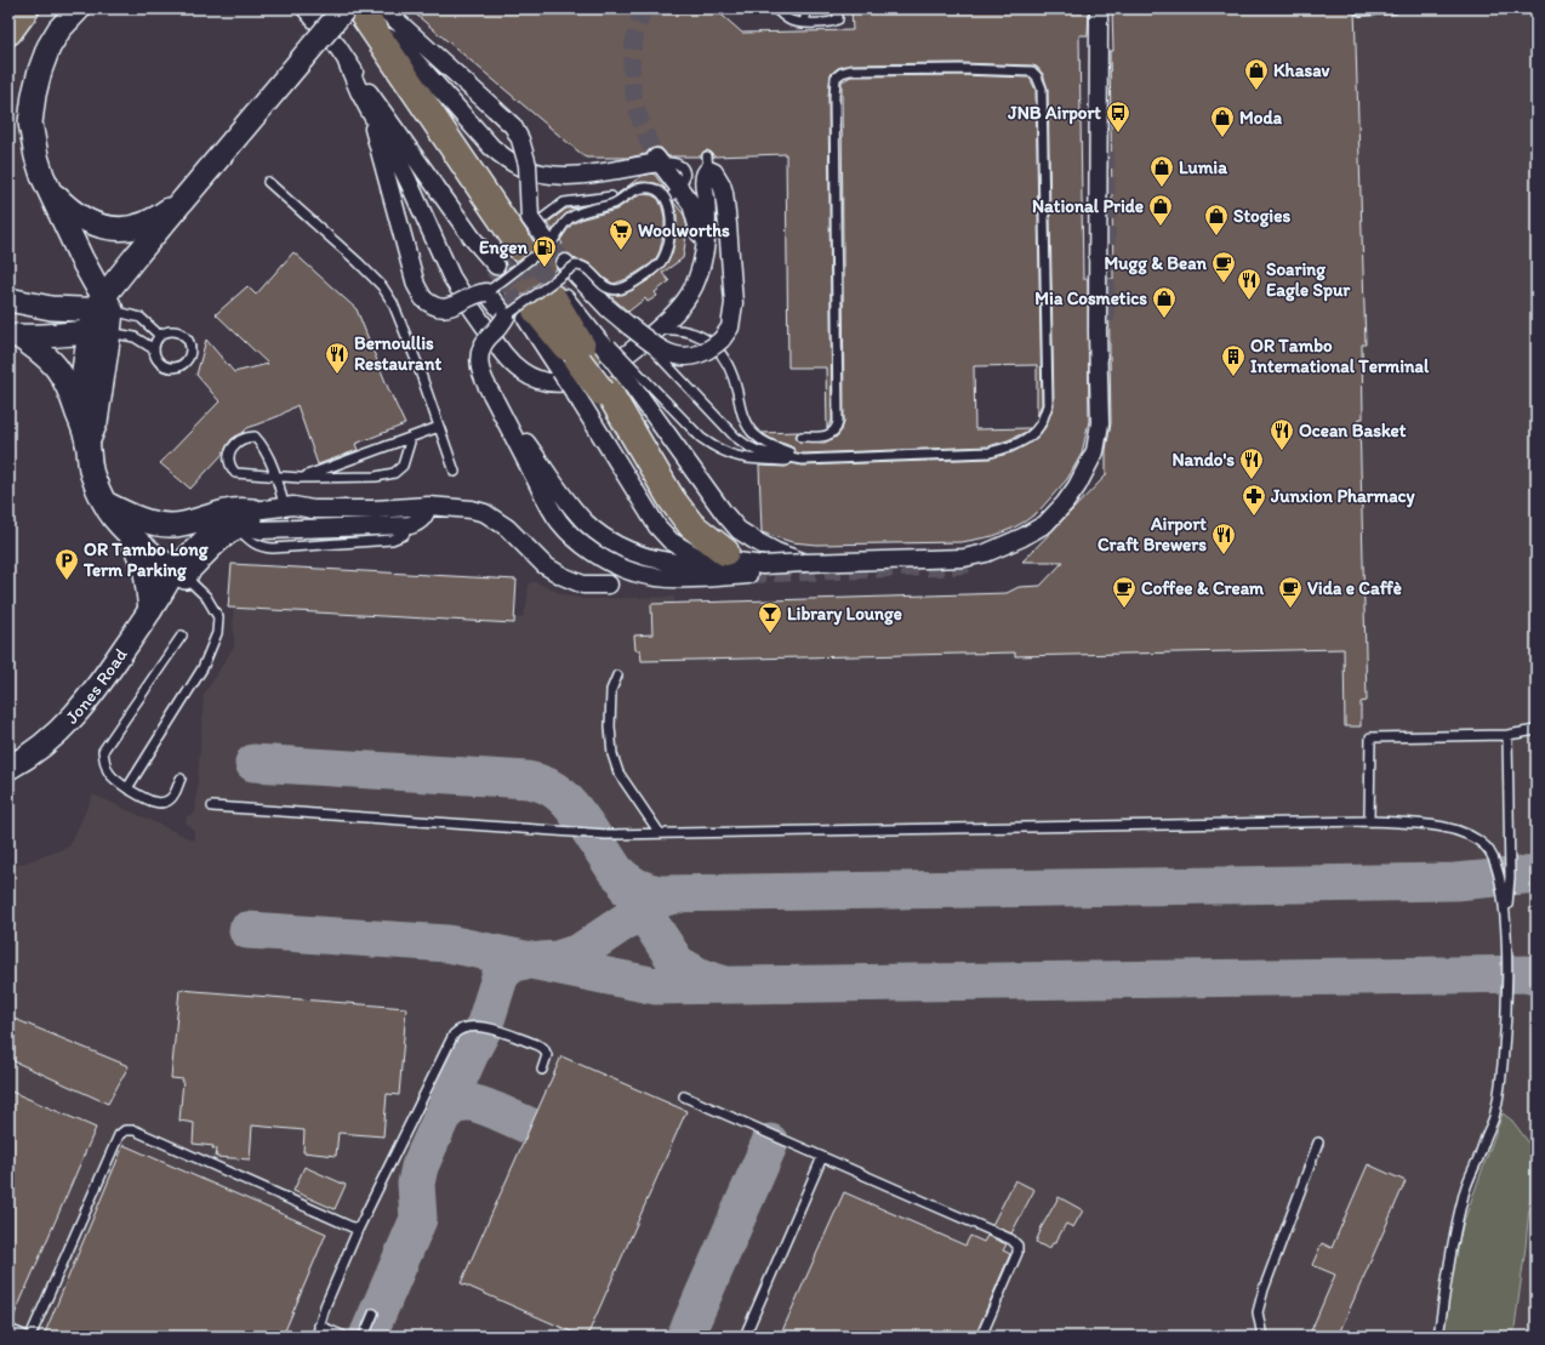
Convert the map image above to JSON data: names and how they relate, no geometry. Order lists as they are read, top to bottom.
{
  "streets": {
    "street": ["Jones Road"]
  },
  "places": {
    "shop": [
      "Khasav",
      "Moda",
      "Lumia",
      "National Pride",
      "Stogies",
      "Mia Cosmetics"
    ],
    "bus stop": ["JNB Airport"],
    "supermarket": ["Woolworths"],
    "fuel station": ["Engen"],
    "cafe": ["Mugg & Bean", "Coffee & Cream", "Vida e Caffè"],
    "restaurant": [
      "Soaring Eagle Spur",
      "Bernoullis Restaurant",
      "Ocean Basket",
      "Nando's",
      "Airport Craft Brewers"
    ],
    "building": ["OR Tambo International Terminal"],
    "pharmacy": ["Junxion Pharmacy"],
    "parking": ["OR Tambo Long Term Parking"],
    "bar": ["Library Lounge"]
  }
}
